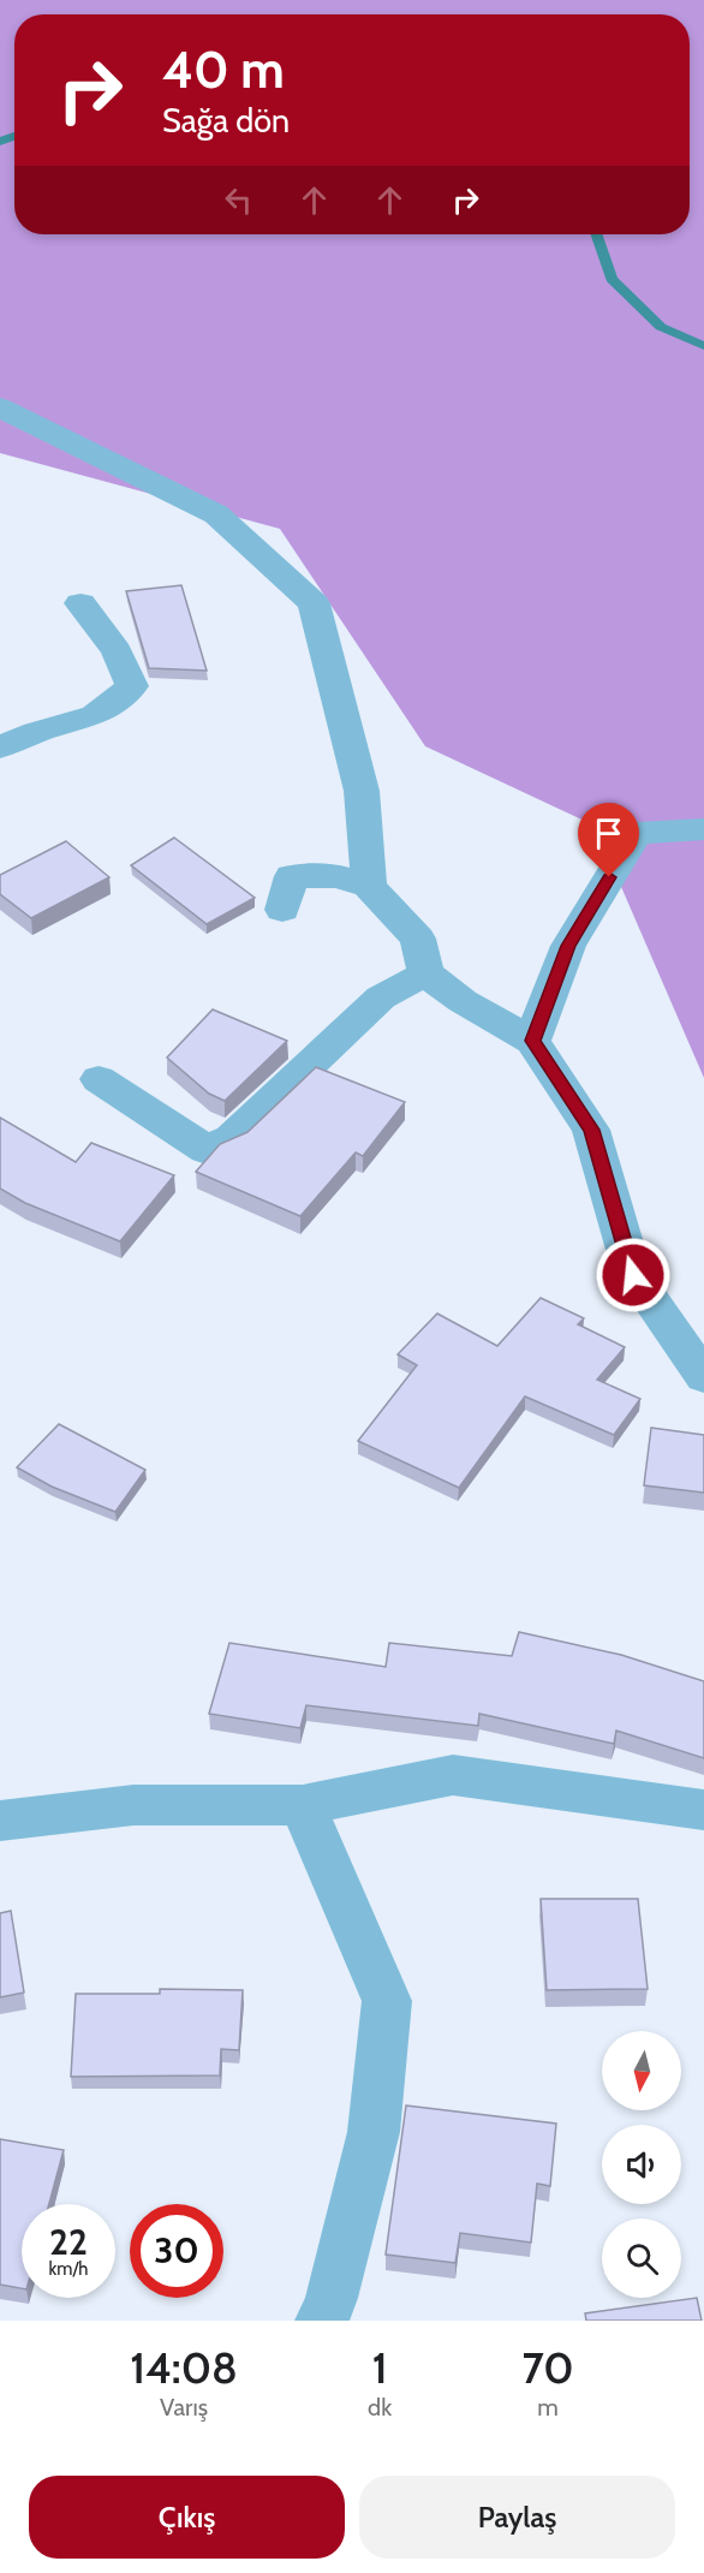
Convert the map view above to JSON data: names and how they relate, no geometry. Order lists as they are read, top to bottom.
{
  "north": "bottom",
  "page": {
    "turn": ["40 m", "Sağa dön"],
    "speed": "22 km/h",
    "limit": "30",
    "eta": [
      "14:08",
      "Varış",
      "1",
      "dk",
      "70",
      "m"
    ],
    "buttons": ["Çıkış", "Paylaş"]
  }
}
